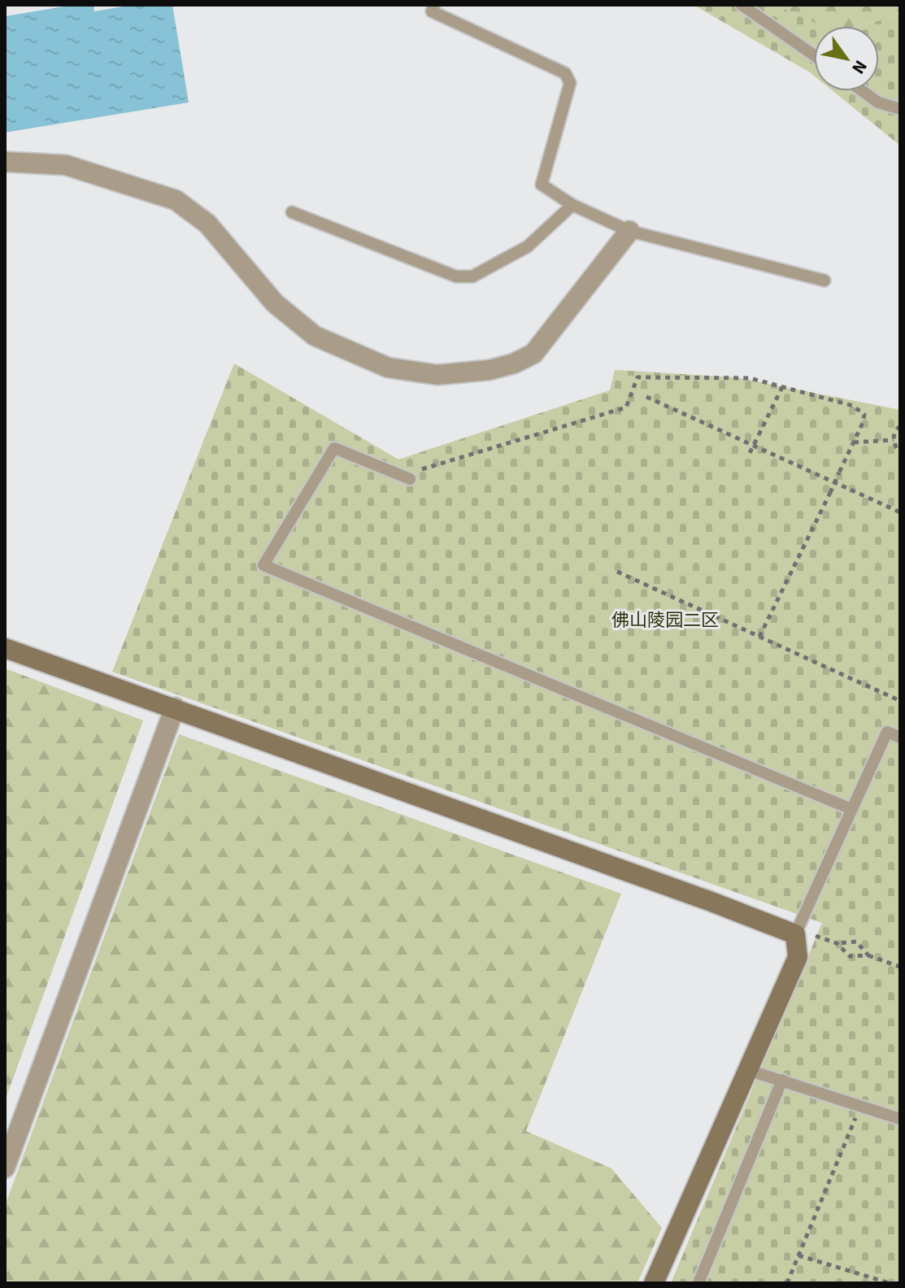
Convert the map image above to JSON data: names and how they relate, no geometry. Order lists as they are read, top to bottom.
{
  "parks": ["佛山陵园二区"],
  "north": "bottom right"
}
